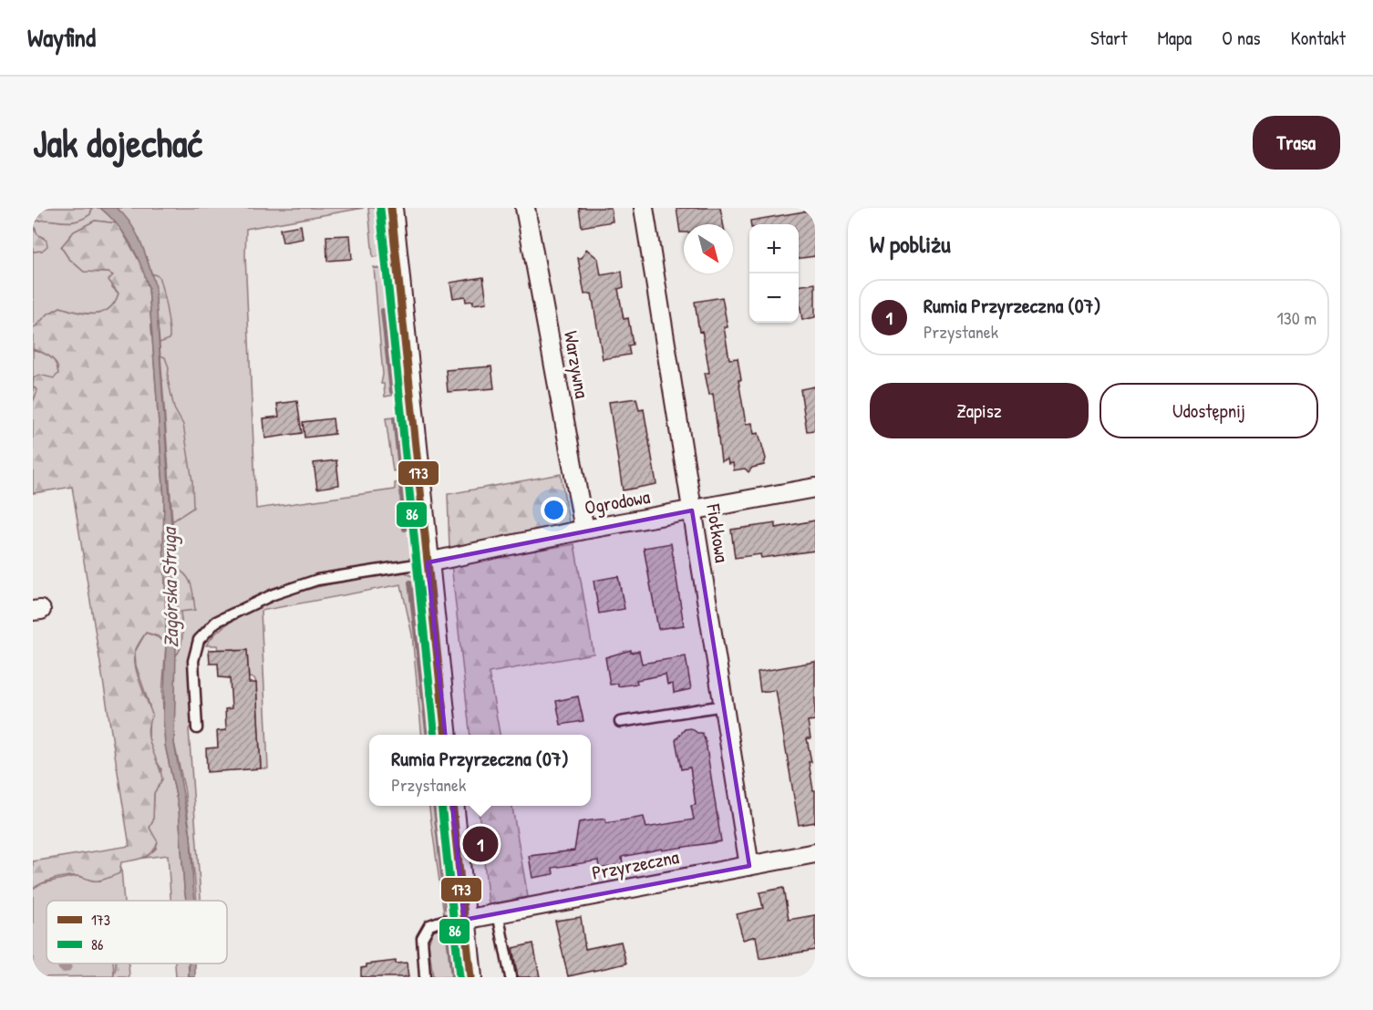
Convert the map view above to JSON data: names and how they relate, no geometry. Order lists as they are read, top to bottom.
{
  "streets": {
    "street": [
      "Warzywna",
      "Ogrodowa",
      "Fiołkowa",
      "Przyrzeczna"
    ]
  },
  "crossings": [
    ["Warzywna", "Ogrodowa"],
    ["Ogrodowa", "Fiołkowa"],
    ["Fiołkowa", "Przyrzeczna"]
  ],
  "water": ["Zagórska Struga"],
  "lines": ["transit line 173", "transit line 86"],
  "legend": ["173", "86"],
  "north": "bottom right",
  "page": {
    "header": "Wayfind",
    "nav": [
      "Start",
      "Mapa",
      "O nas",
      "Kontakt"
    ],
    "buttons": [
      "Trasa",
      ["Zapisz", "Udostępnij"]
    ],
    "title": "Jak dojechać",
    "heading": "W pobliżu",
    "map_buttons": ["+", "−"],
    "list": [
      {
        "mark": "1",
        "name": "Rumia Przyrzeczna (07)",
        "note": "Przystanek",
        "value": "130 m"
      }
    ],
    "popup": ["Rumia Przyrzeczna (07)", "Przystanek"],
    "pins": "1"
  }
}
